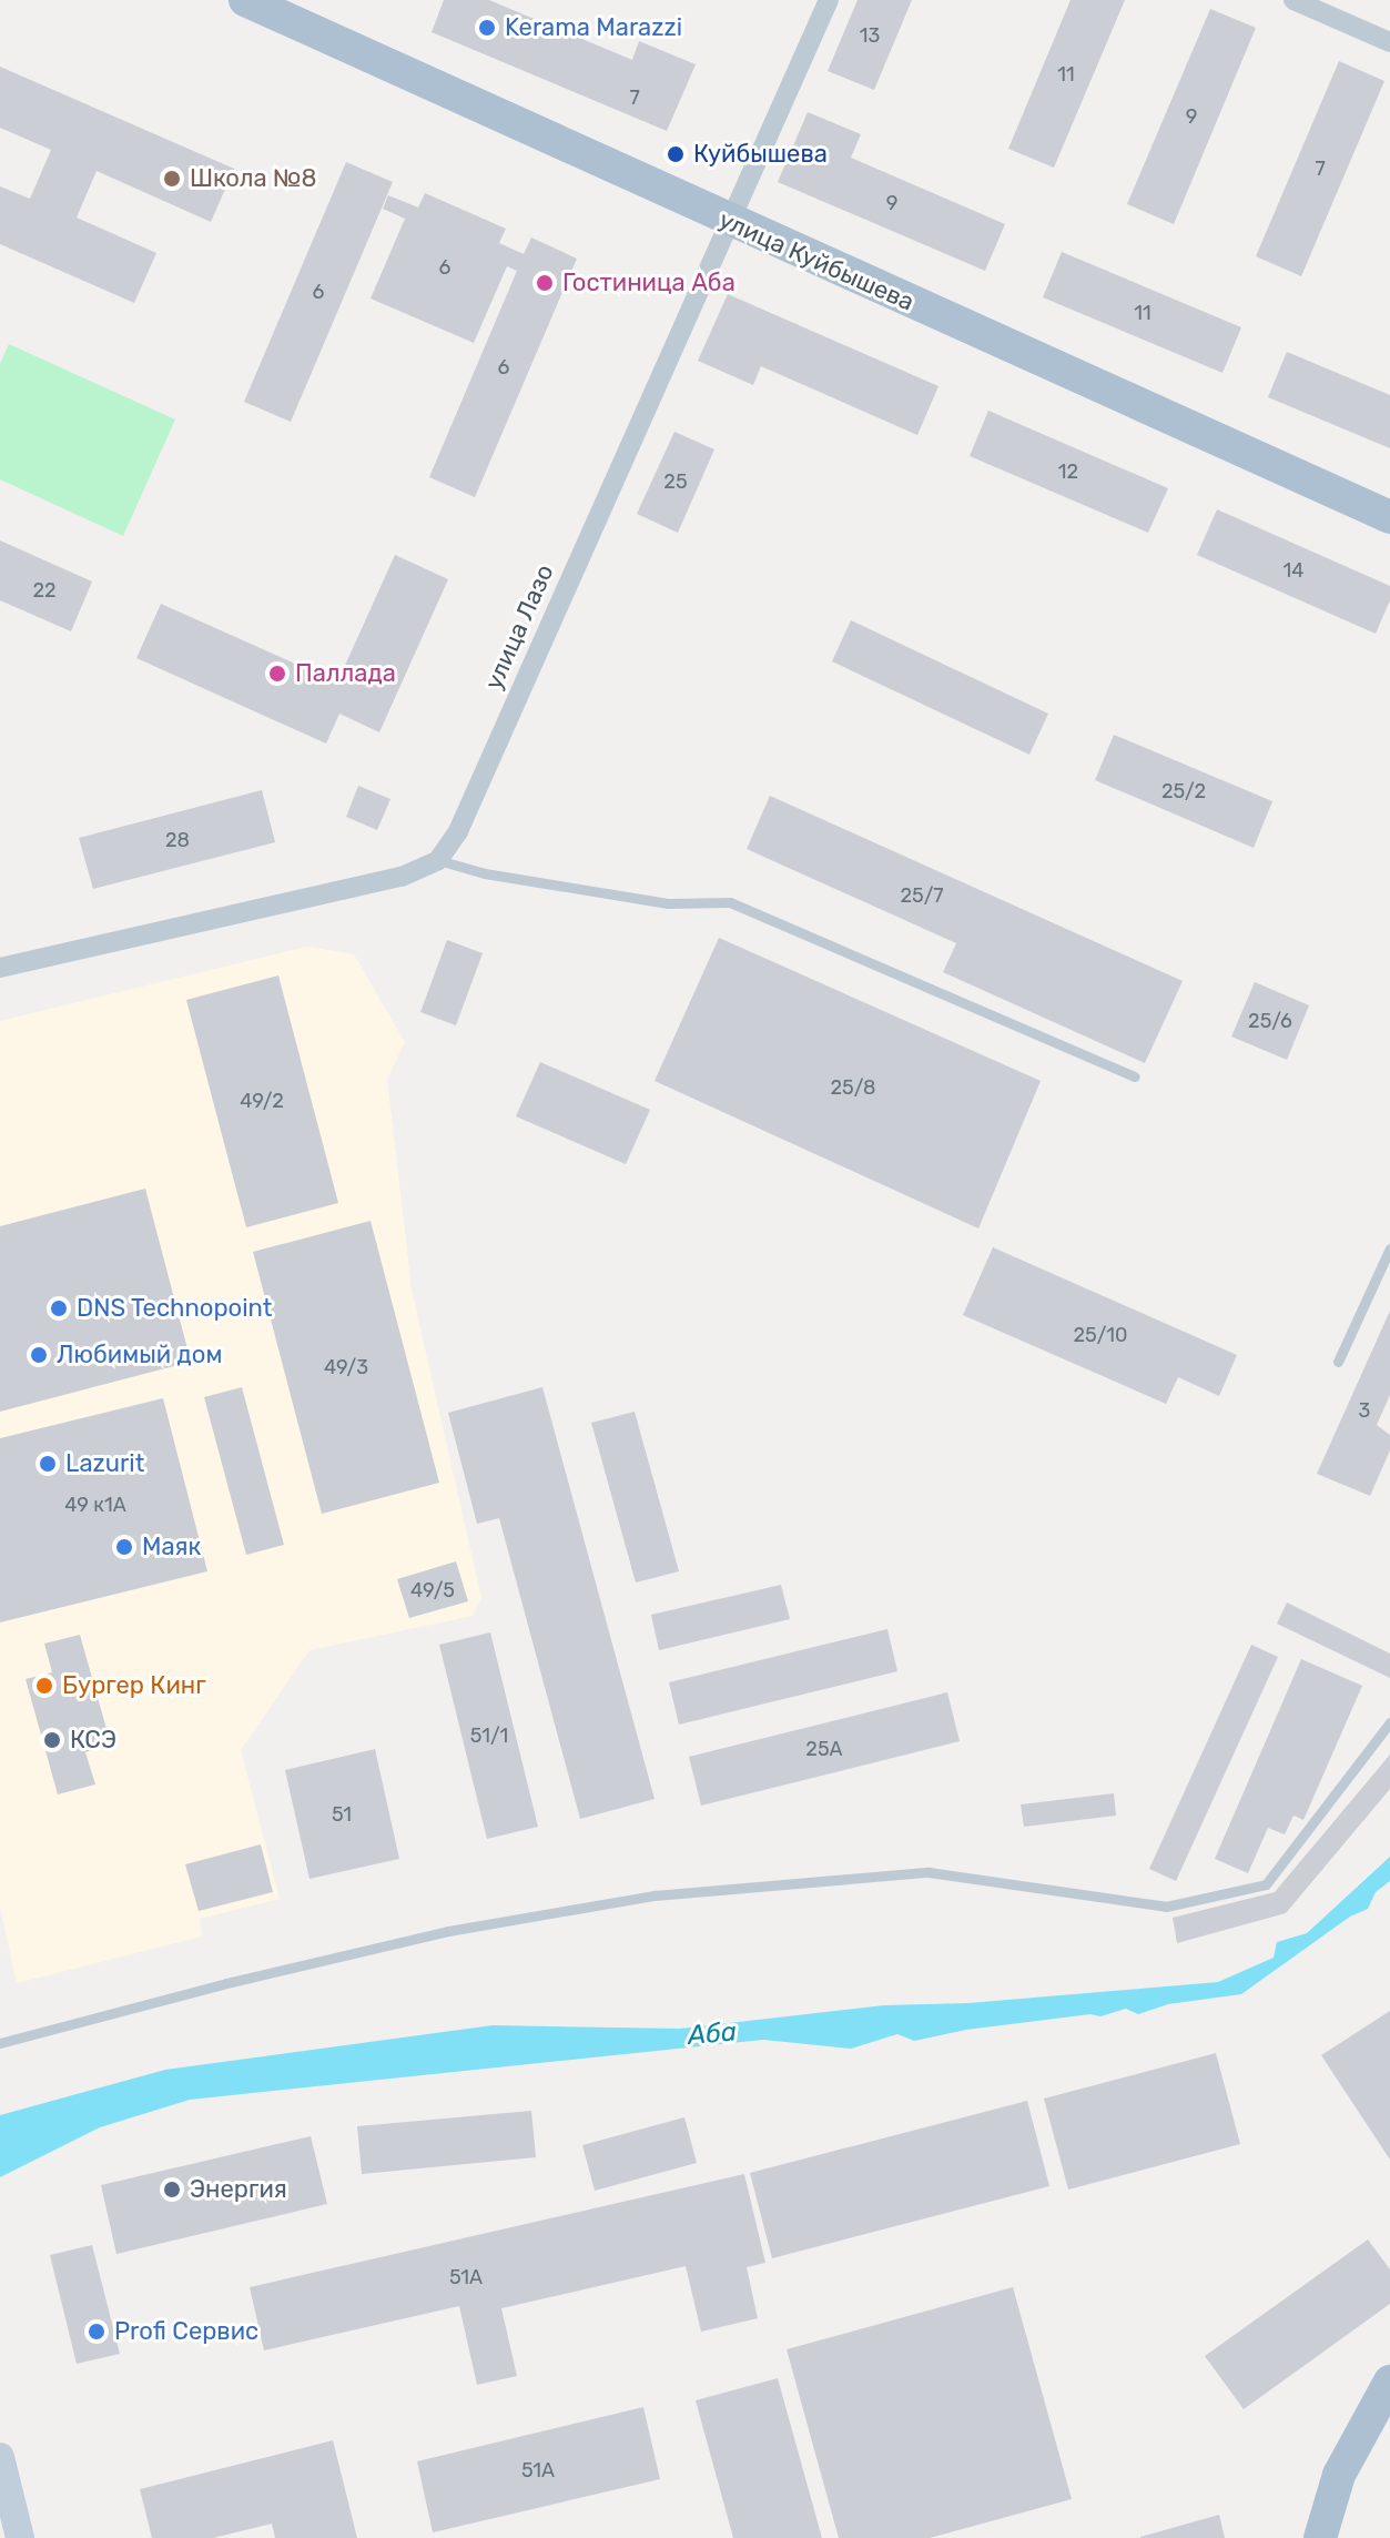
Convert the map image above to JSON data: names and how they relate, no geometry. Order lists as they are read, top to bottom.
{
  "streets": {
    "main road": ["улица Куйбышева"],
    "street": ["улица Лазо"]
  },
  "crossings": [
    ["улица Куйбышева", "улица Лазо"]
  ],
  "water": ["Аба"],
  "places": [
    "Kerama Marazzi",
    "Куйбышева",
    "Школа №8",
    "Гостиница Аба",
    "Паллада",
    "DNS Technopoint",
    "Любимый дом",
    "Lazurit",
    "Маяк",
    "Бургер Кинг",
    "КСЭ",
    "Энергия",
    "Profi Cервис"
  ],
  "house_numbers": [
    "13",
    "11",
    "7",
    "9",
    "7",
    "9",
    "6",
    "6",
    "11",
    "6",
    "12",
    "25",
    "14",
    "22",
    "25/2",
    "28",
    "25/7",
    "25/6",
    "25/8",
    "49/2",
    "25/10",
    "49/3",
    "3",
    "49 к1А",
    "49/5",
    "51/1",
    "25А",
    "51",
    "51А",
    "51А"
  ]
}
